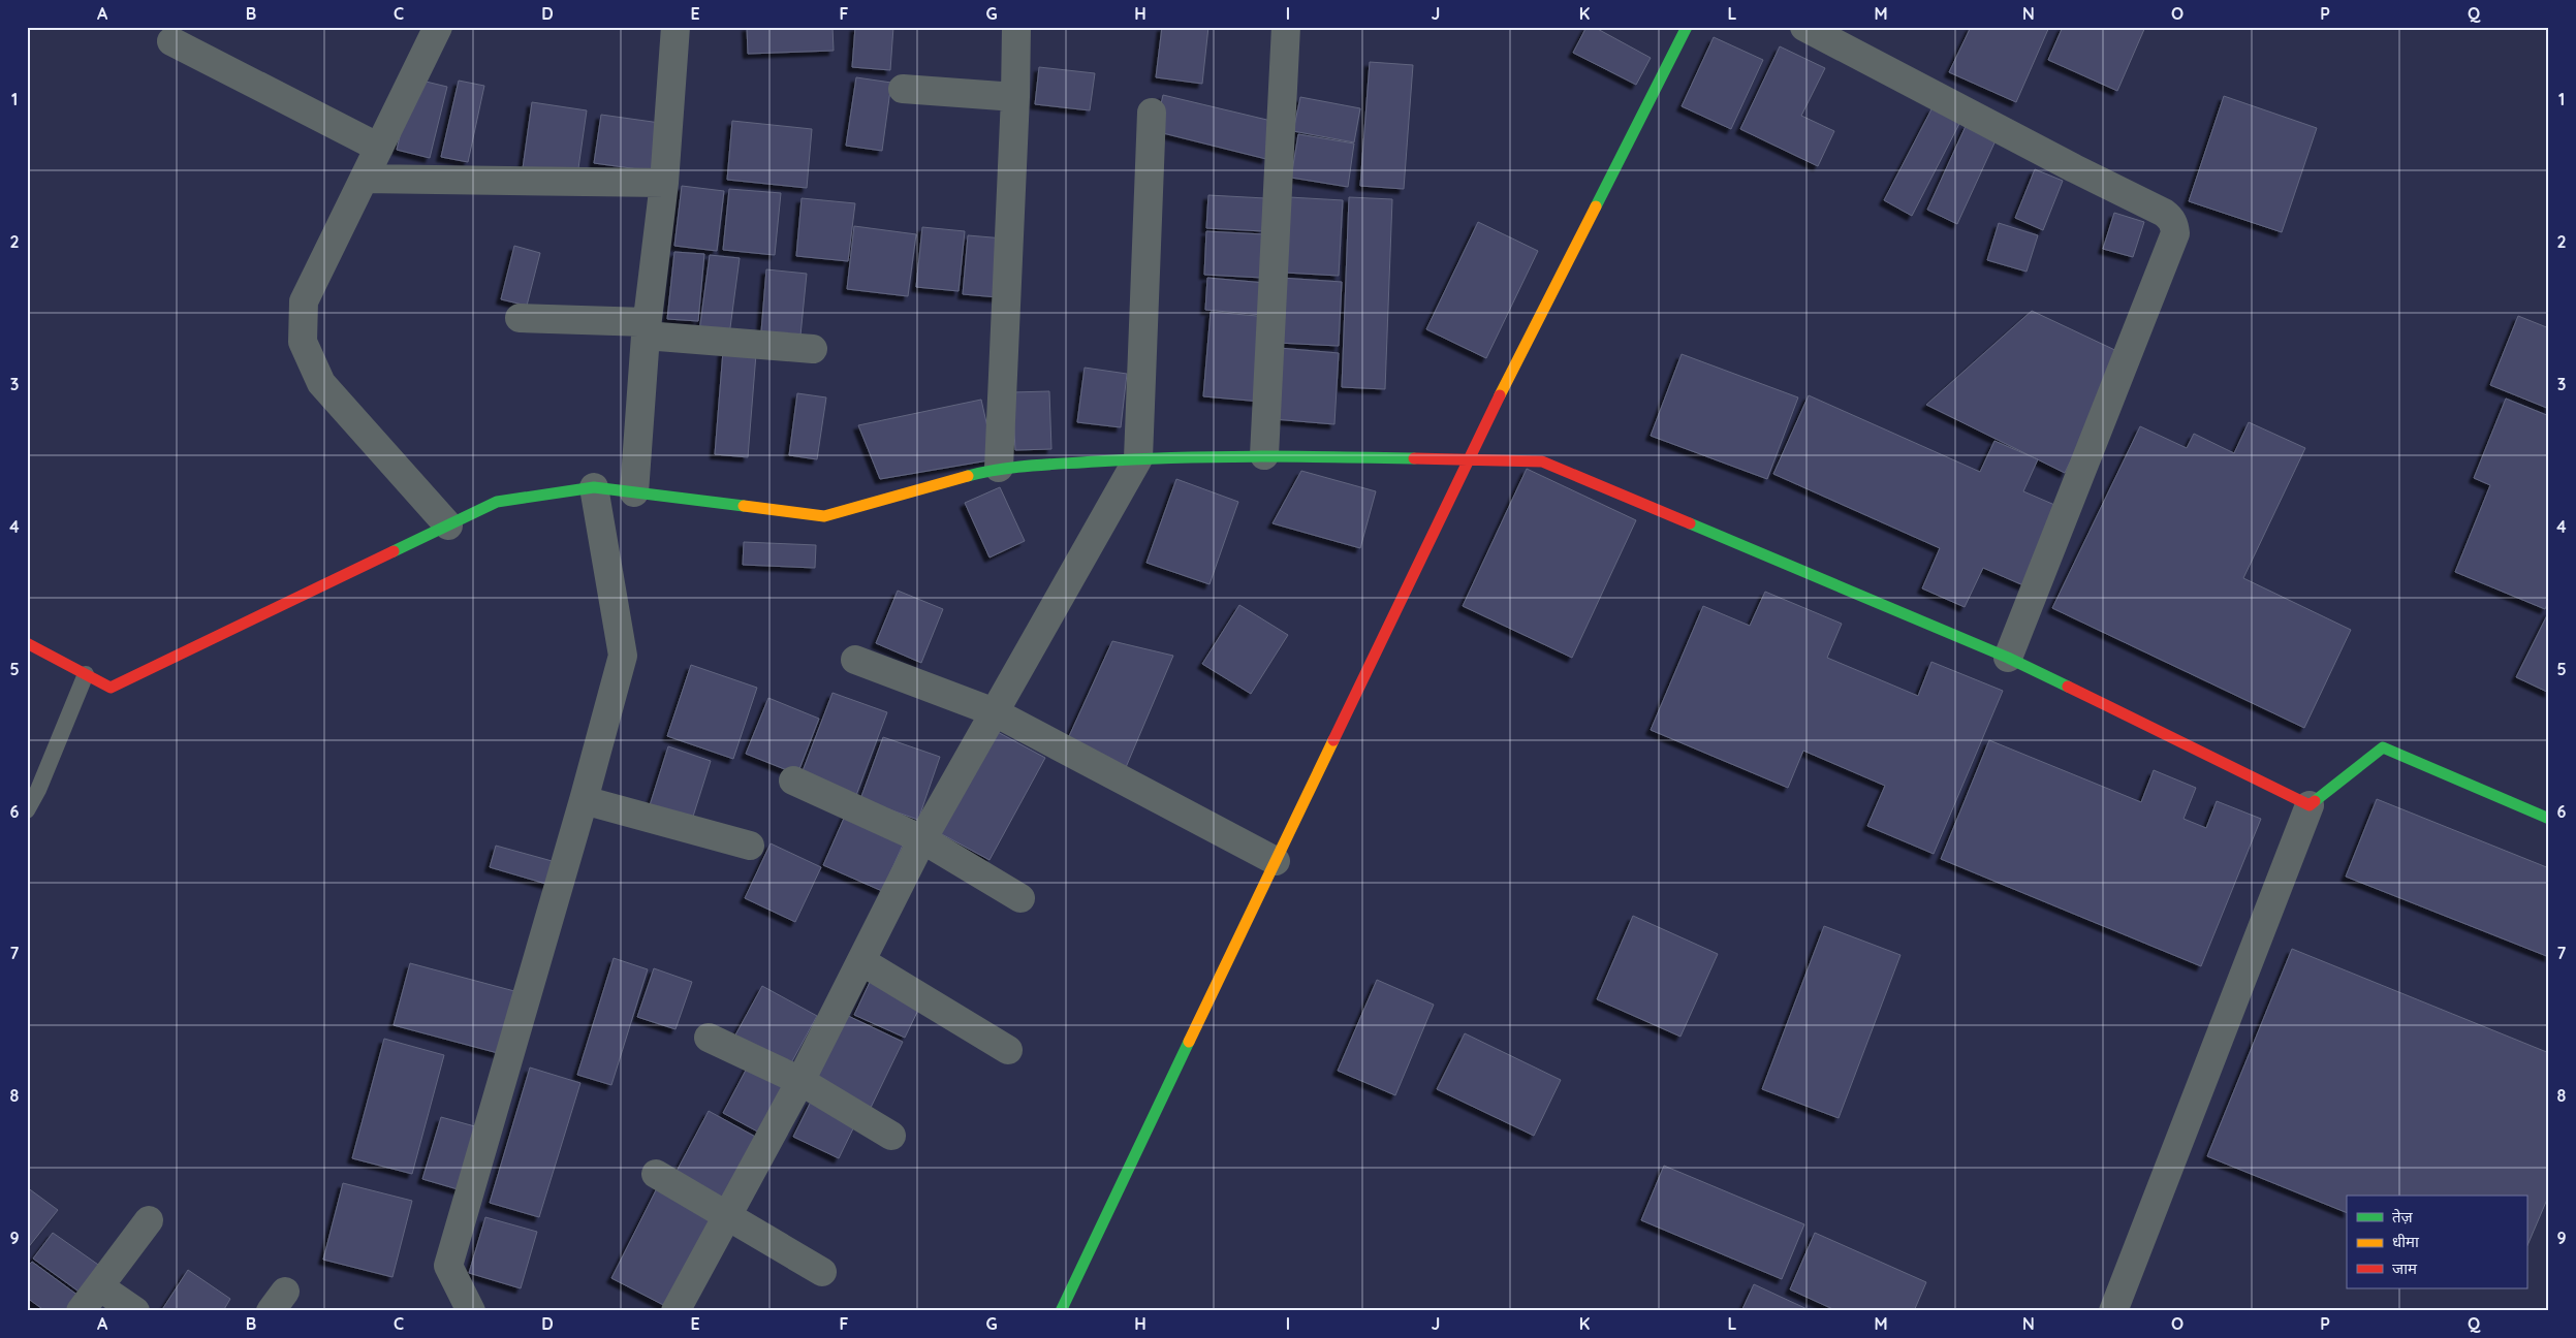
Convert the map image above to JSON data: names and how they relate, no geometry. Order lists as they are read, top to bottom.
{
  "legend": ["तेज़", "धीमा", "जाम"],
  "grid": {
    "columns": [
      "A",
      "B",
      "C",
      "D",
      "E",
      "F",
      "G",
      "H",
      "I",
      "J",
      "K",
      "L",
      "M",
      "N",
      "O",
      "P",
      "Q"
    ],
    "rows": [
      "1",
      "2",
      "3",
      "4",
      "5",
      "6",
      "7",
      "8",
      "9"
    ]
  }
}
